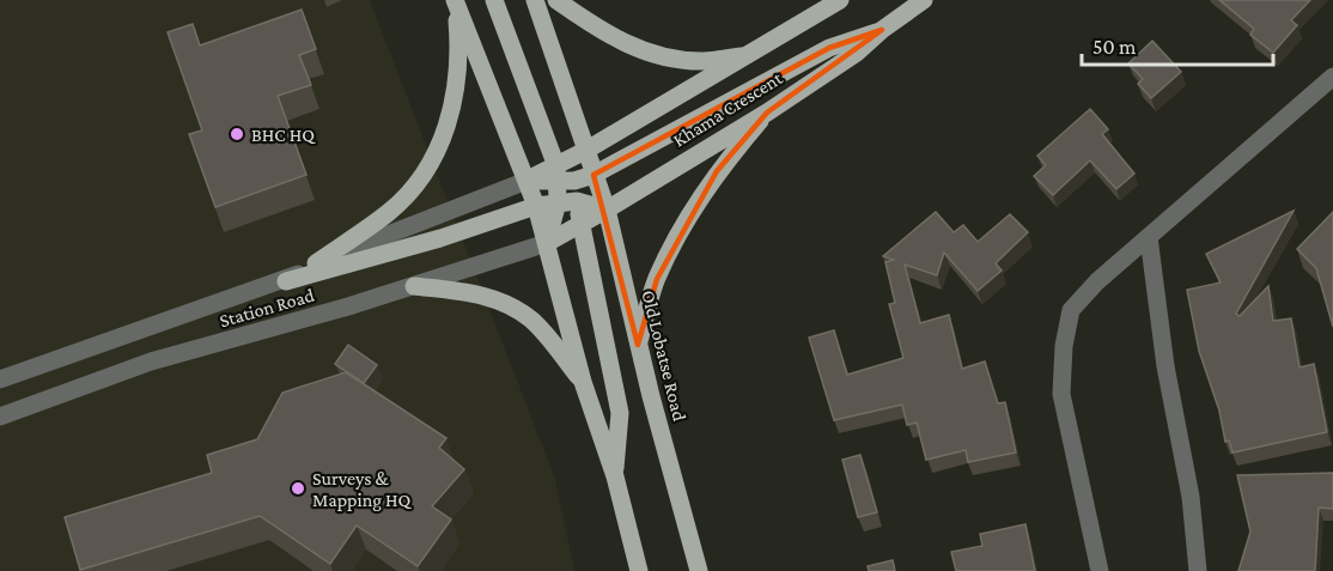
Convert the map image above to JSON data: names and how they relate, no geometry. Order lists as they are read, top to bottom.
{
  "streets": {
    "main road": ["Khama Crescent", "Old Lobatse Road"],
    "street": ["Station Road"]
  },
  "crossings": [
    ["Khama Crescent", "Station Road"],
    ["Khama Crescent", "Old Lobatse Road"]
  ],
  "places": ["BHC HQ", "Surveys & Mapping HQ"],
  "scale_bar": "50 m"
}
